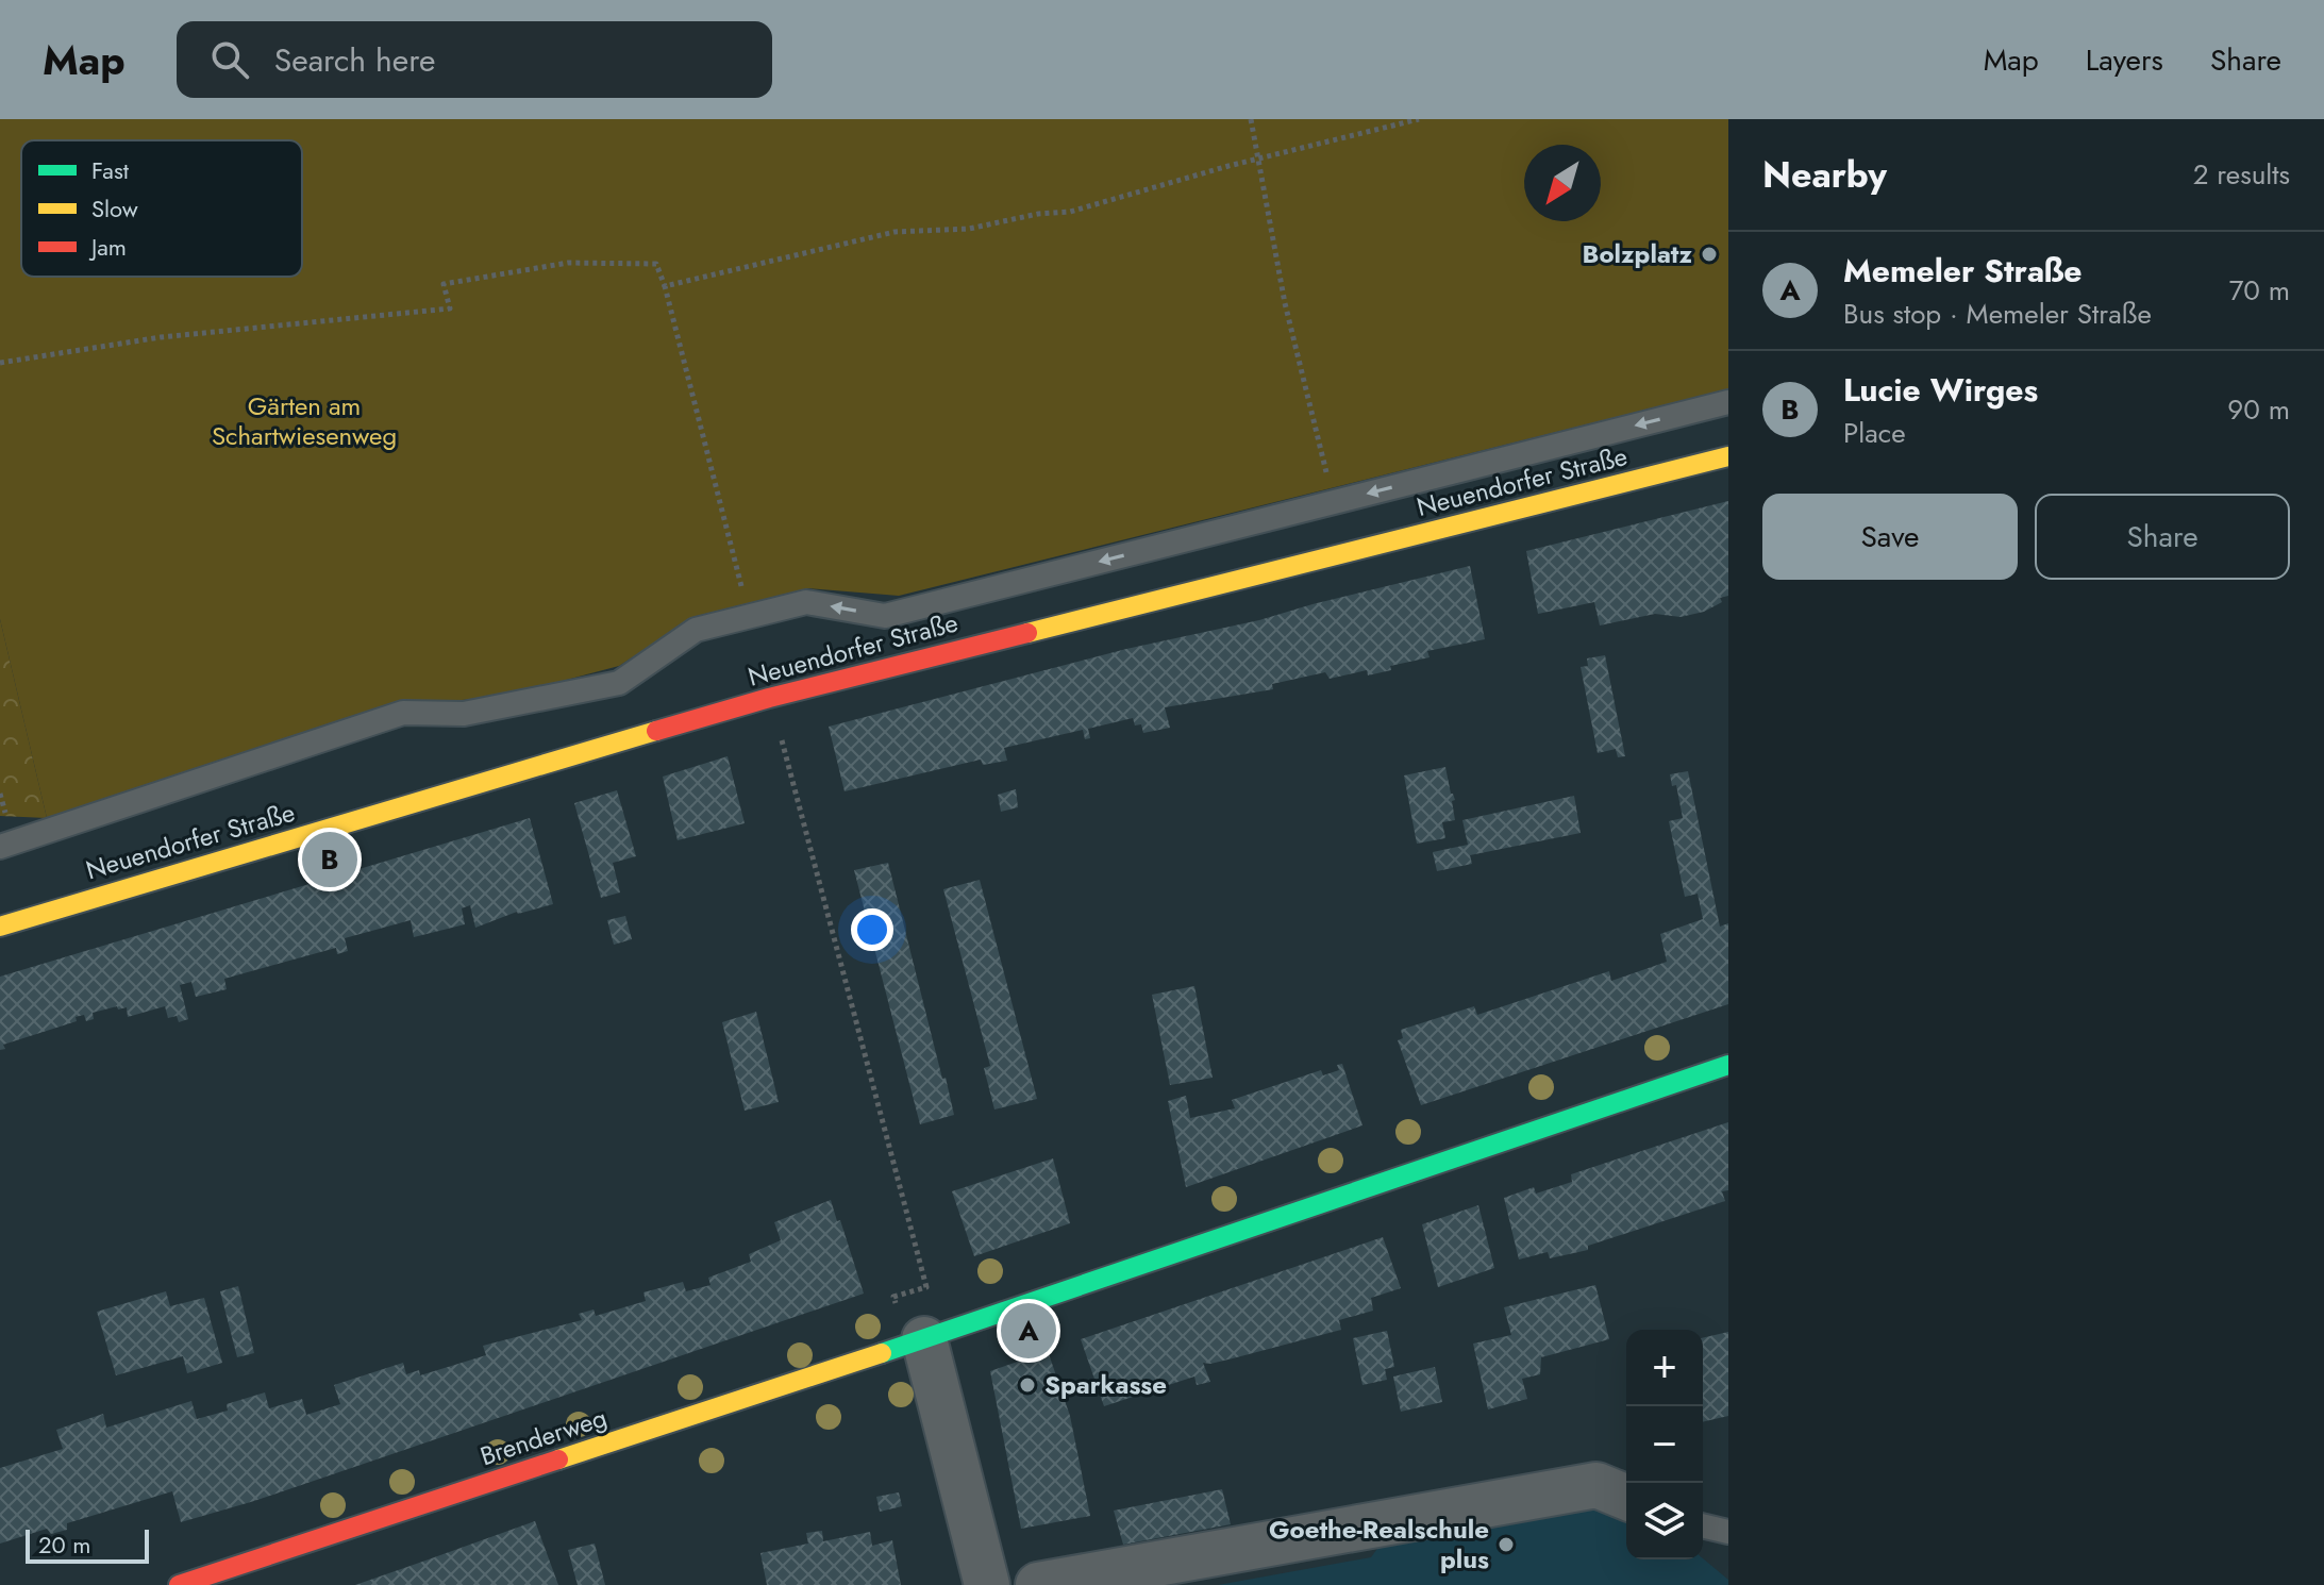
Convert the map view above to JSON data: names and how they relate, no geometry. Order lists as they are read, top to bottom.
{
  "streets": {
    "street": ["Neuendorfer Straße", "Brenderweg"]
  },
  "parks": ["Gärten am Schartwiesenweg"],
  "places": ["Bolzplatz", "Sparkasse", "Goethe-Realschule plus"],
  "legend": ["Fast", "Slow", "Jam"],
  "scale_bar": "20 m",
  "north": "bottom left",
  "page": {
    "header": "Map",
    "search": "Search here",
    "nav": ["Map", "Layers", "Share"],
    "heading": ["Nearby", "2 results"],
    "list": [
      {
        "mark": "A",
        "name": "Memeler Straße",
        "note": "Bus stop · Memeler Straße",
        "value": "70 m"
      },
      {
        "mark": "B",
        "name": "Lucie Wirges",
        "note": "Place",
        "value": "90 m"
      }
    ],
    "buttons": ["Save", "Share"],
    "pins": ["B", "A"],
    "map_buttons": ["+", "−"],
    "scale": "20 m"
  }
}
